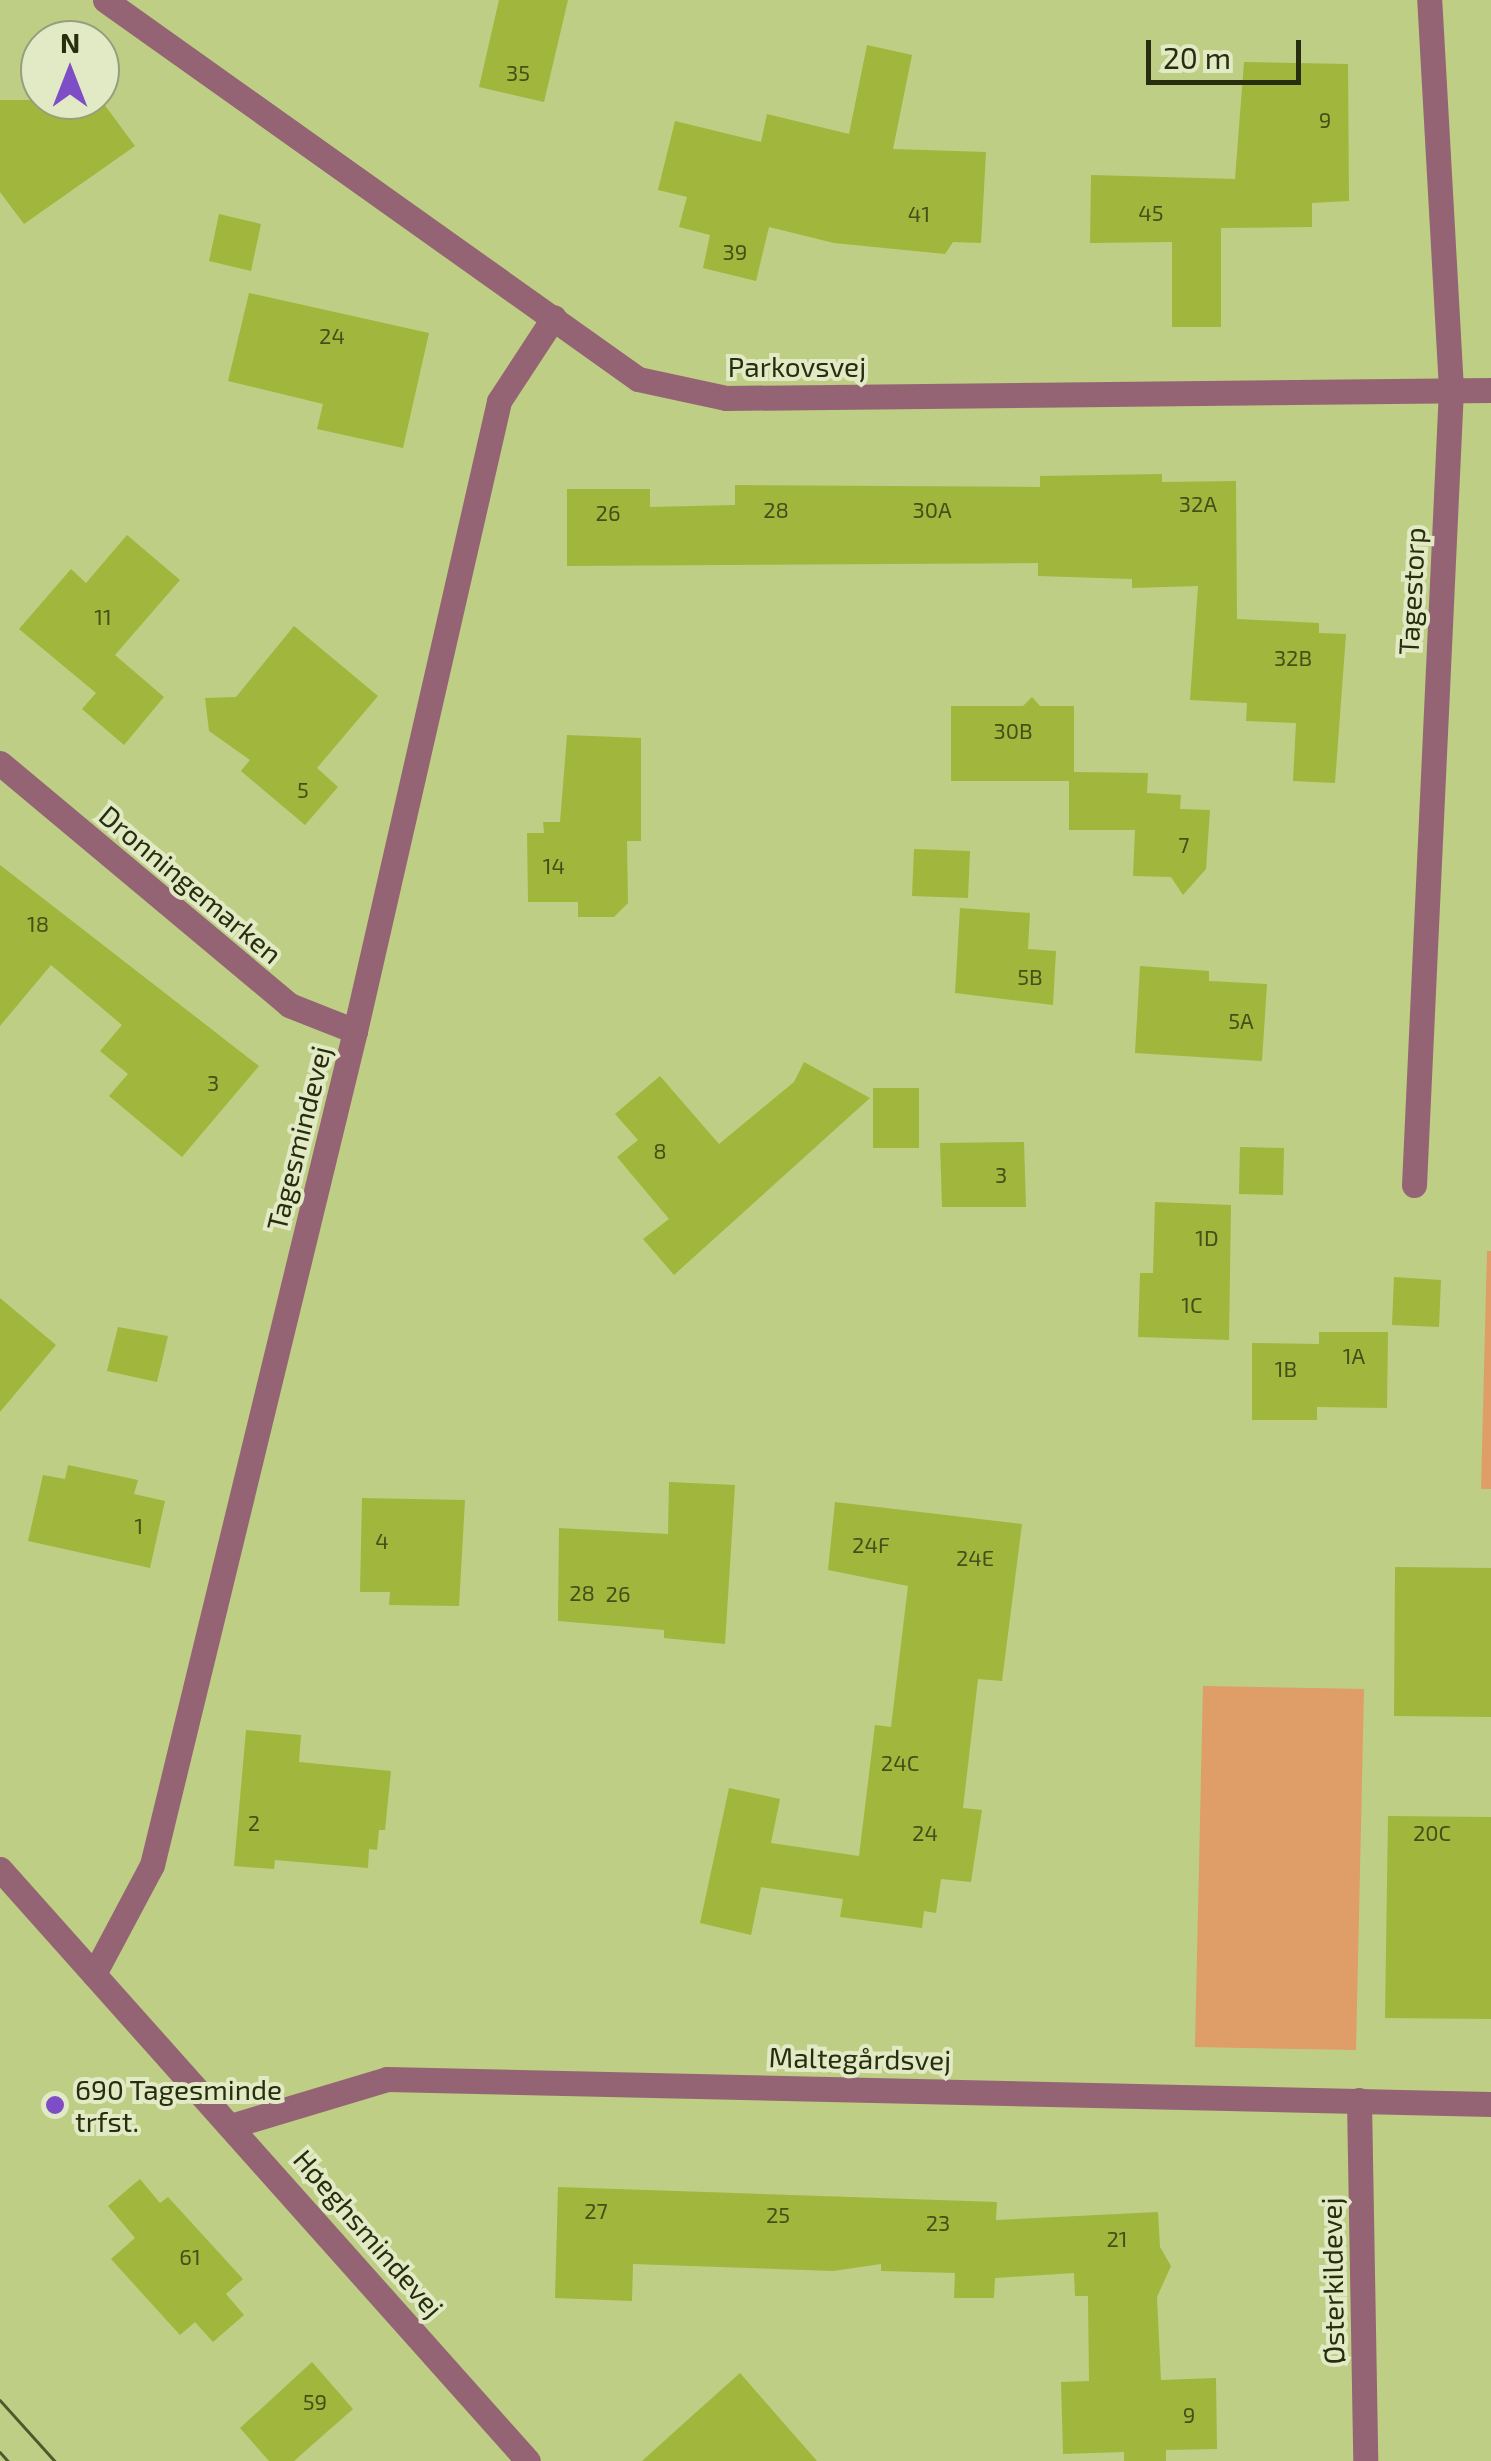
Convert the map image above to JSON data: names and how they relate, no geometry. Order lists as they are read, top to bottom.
{
  "streets": {
    "street": [
      "Parkovsvej",
      "Tagestorp",
      "Dronningemarken",
      "Tagesmindevej",
      "Maltegårdsvej",
      "Høeghsmindevej",
      "Østerkildevej"
    ]
  },
  "crossings": [
    ["Parkovsvej", "Tagestorp"],
    ["Parkovsvej", "Tagesmindevej"],
    ["Dronningemarken", "Tagesmindevej"],
    ["Tagesmindevej", "Høeghsmindevej"],
    ["Maltegårdsvej", "Høeghsmindevej"],
    ["Maltegårdsvej", "Østerkildevej"]
  ],
  "places": ["690 Tagesminde trfst."],
  "house_numbers": [
    "35",
    "9",
    "45",
    "41",
    "39",
    "24",
    "32A",
    "28",
    "30A",
    "26",
    "11",
    "32B",
    "30B",
    "5",
    "7",
    "14",
    "18",
    "5B",
    "5A",
    "3",
    "8",
    "3",
    "1D",
    "1C",
    "1A",
    "1B",
    "1",
    "4",
    "24F",
    "24E",
    "28",
    "26",
    "24C",
    "2",
    "24",
    "20C",
    "27",
    "25",
    "23",
    "21",
    "61",
    "59",
    "9"
  ],
  "scale_bar": "20 m",
  "north": "top"
}
